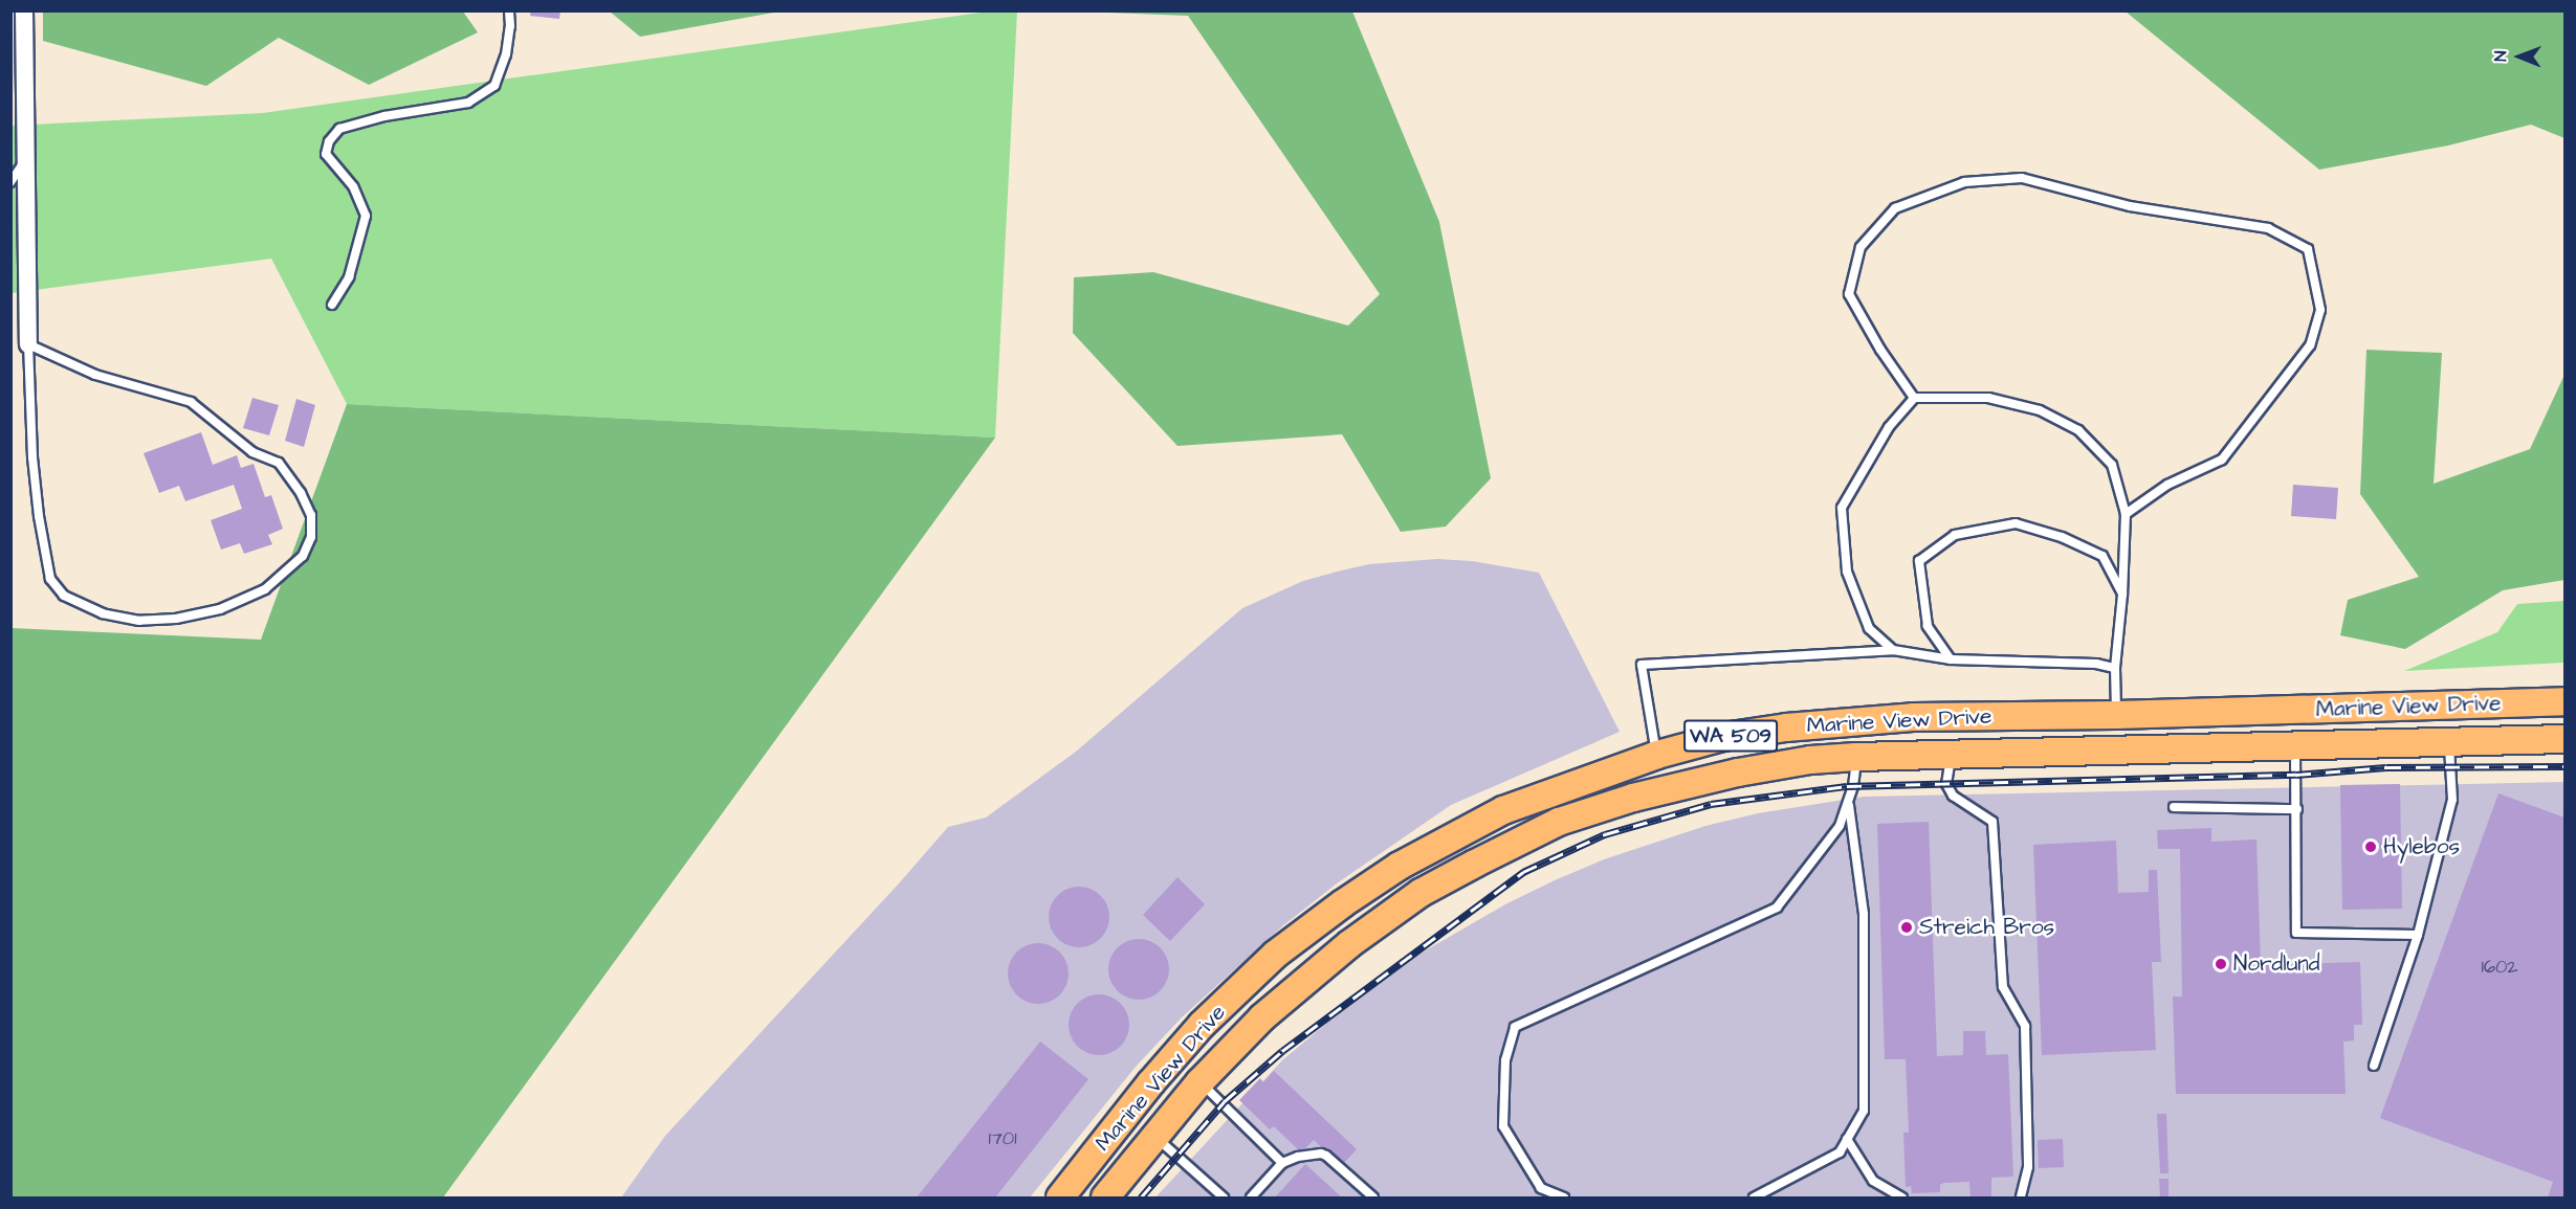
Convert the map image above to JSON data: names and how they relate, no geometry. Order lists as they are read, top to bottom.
{
  "streets": {
    "main road": ["Marine View Drive", "WA 509"]
  },
  "places": ["Hylebos", "Streich Bros", "Nordlund"],
  "house_numbers": ["1602", "1701"],
  "north": "left"
}
